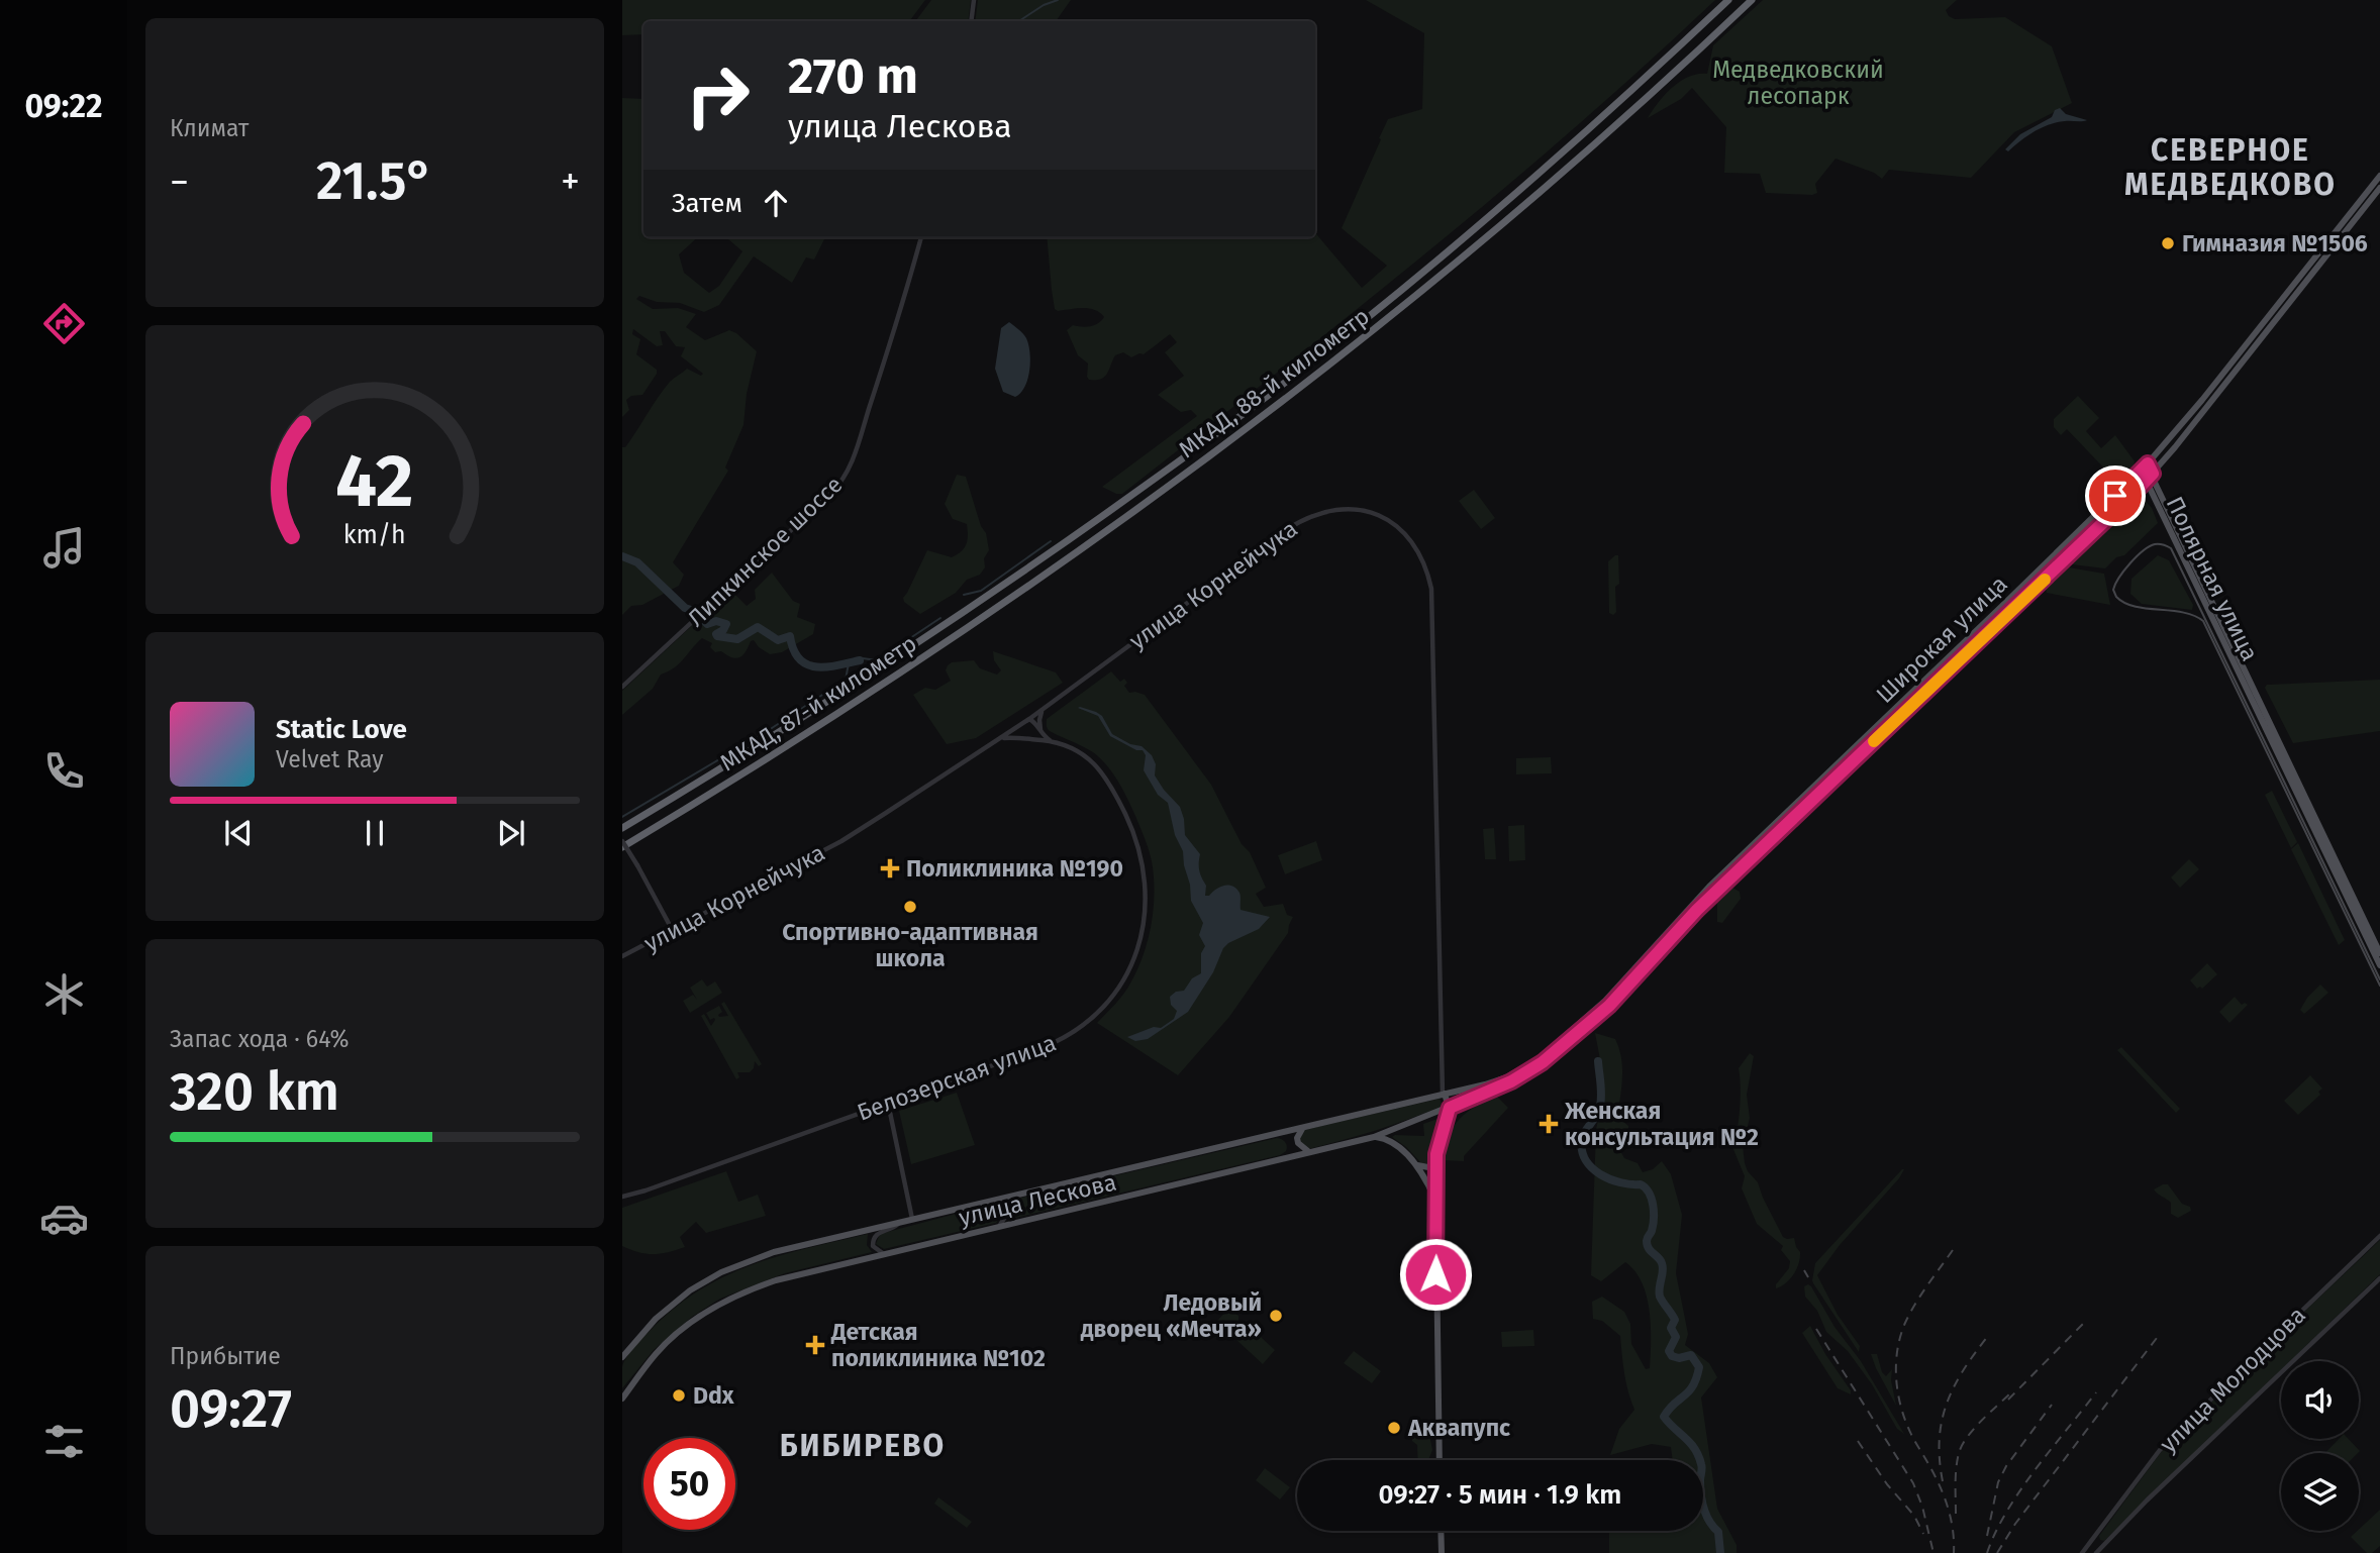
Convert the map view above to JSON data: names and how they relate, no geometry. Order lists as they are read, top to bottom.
{
  "streets": {
    "highway": ["МКАД, 88-й километр", "МКАД, 87-й километр"],
    "main road": ["Полярная улица", "Широкая улица", "улица Лескова"],
    "street": [
      "Липкинское шоссе",
      "улица Корнейчука",
      "Белозерская улица",
      "улица Молодцова"
    ]
  },
  "crossings": [
    ["МКАД, 88-й километр", "МКАД, 87-й километр"],
    ["Полярная улица", "Широкая улица"],
    ["улица Корнейчука", "Белозерская улица"],
    ["улица Корнейчука", "улица Лескова"],
    ["Широкая улица", "улица Лескова"]
  ],
  "districts": ["СЕВЕРНОЕ МЕДВЕДКОВО", "БИБИРЕВО"],
  "parks": ["Медведковский лесопарк"],
  "places": {
    "other": [
      "Гимназия №1506",
      "Спортивно-адаптивная школа",
      "Ледовый дворец «Мечта»",
      "Ddx",
      "Аквапупс"
    ],
    "health": ["Поликлиника №190", "Женская консультация №2", "Детская поликлиника №102"]
  },
  "page": {
    "tabs": "09:22",
    "tile": [
      "Климат",
      ["Запас хода · 64%", "320 km"],
      ["Прибытие", "09:27"]
    ],
    "turn": ["270 m", "улица Лескова"],
    "heat": ["−", "21.5°", "+"],
    "then": "Затем",
    "song": ["Static Love", "Velvet Ray"],
    "limit": "50",
    "trip": "09:27 · 5 мин · 1.9 km",
    "gauge": ["42", "km/h"]
  }
}
